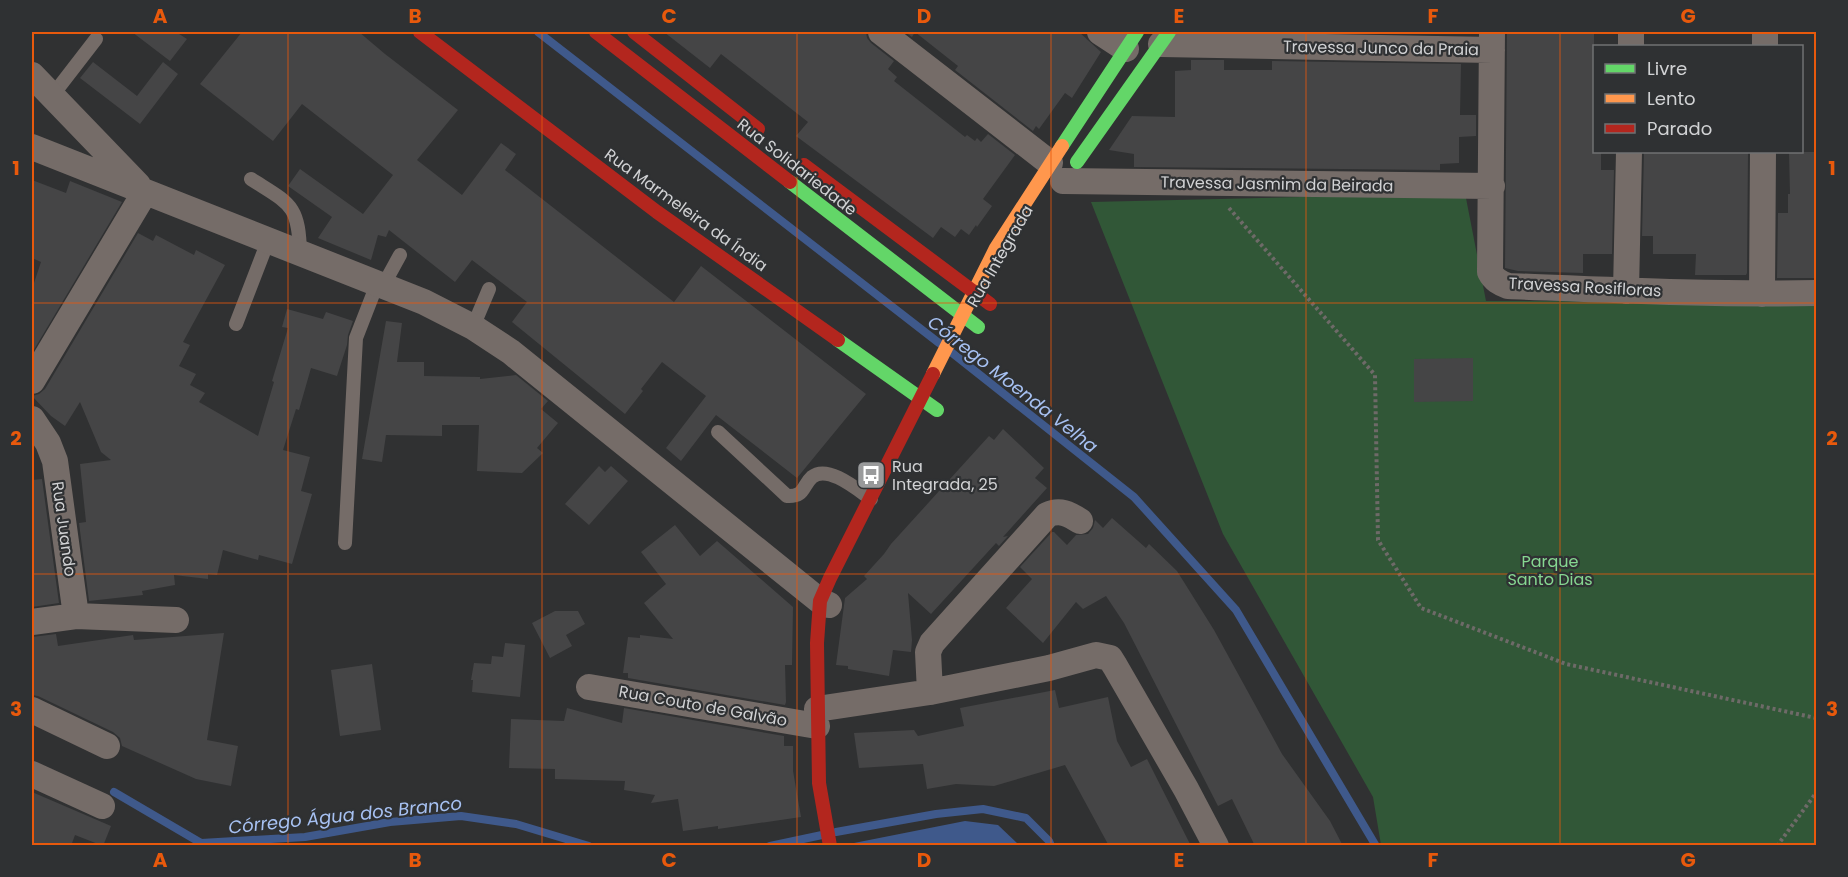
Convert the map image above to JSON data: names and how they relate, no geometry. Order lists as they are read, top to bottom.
{
  "streets": {
    "main road": ["Rua Solidariedade", "Rua Marmeleira da Índia", "Rua Integrada"],
    "street": [
      "Travessa Junco da Praia",
      "Travessa Jasmim da Beirada",
      "Travessa Rosifloras",
      "Rua Juando",
      "Rua Couto de Galvão"
    ]
  },
  "crossings": [
    ["Travessa Junco da Praia", "Rua Integrada"],
    ["Travessa Junco da Praia", "Travessa Rosifloras"],
    ["Rua Solidariedade", "Rua Integrada"],
    ["Travessa Jasmim da Beirada", "Rua Integrada"],
    ["Travessa Jasmim da Beirada", "Travessa Rosifloras"],
    ["Rua Marmeleira da Índia", "Rua Integrada"]
  ],
  "water": ["Córrego Moenda Velha", "Córrego Água dos Branco"],
  "parks": ["Parque Santo Dias"],
  "places": {
    "bus stop": ["Rua Integrada, 25"]
  },
  "legend": ["Livre", "Lento", "Parado"],
  "grid": {
    "columns": [
      "A",
      "B",
      "C",
      "D",
      "E",
      "F",
      "G"
    ],
    "rows": ["1", "2", "3"]
  }
}
